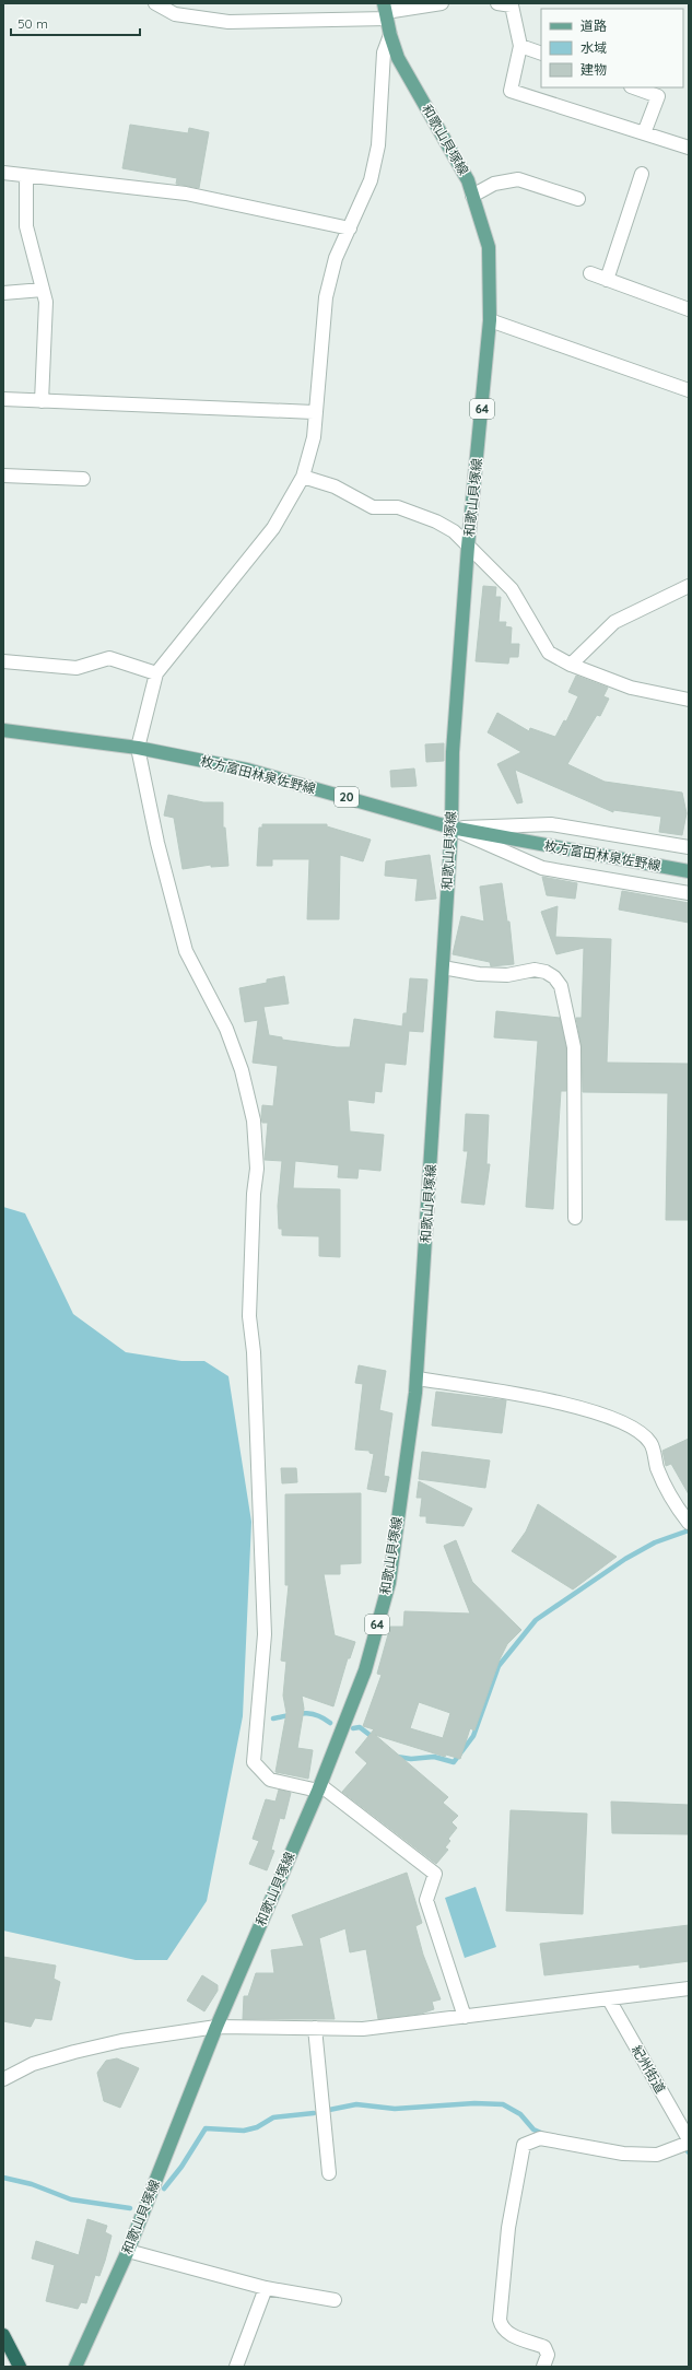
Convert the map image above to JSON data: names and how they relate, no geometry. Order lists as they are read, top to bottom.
{
  "streets": {
    "main road": [
      "和歌山貝塚線",
      "64",
      "枚方富田林泉佐野線",
      "20"
    ],
    "street": ["紀州街道"]
  },
  "crossings": [
    ["和歌山貝塚線", "枚方富田林泉佐野線"]
  ],
  "legend": ["道路", "水域", "建物"],
  "scale_bar": "50 m"
}
